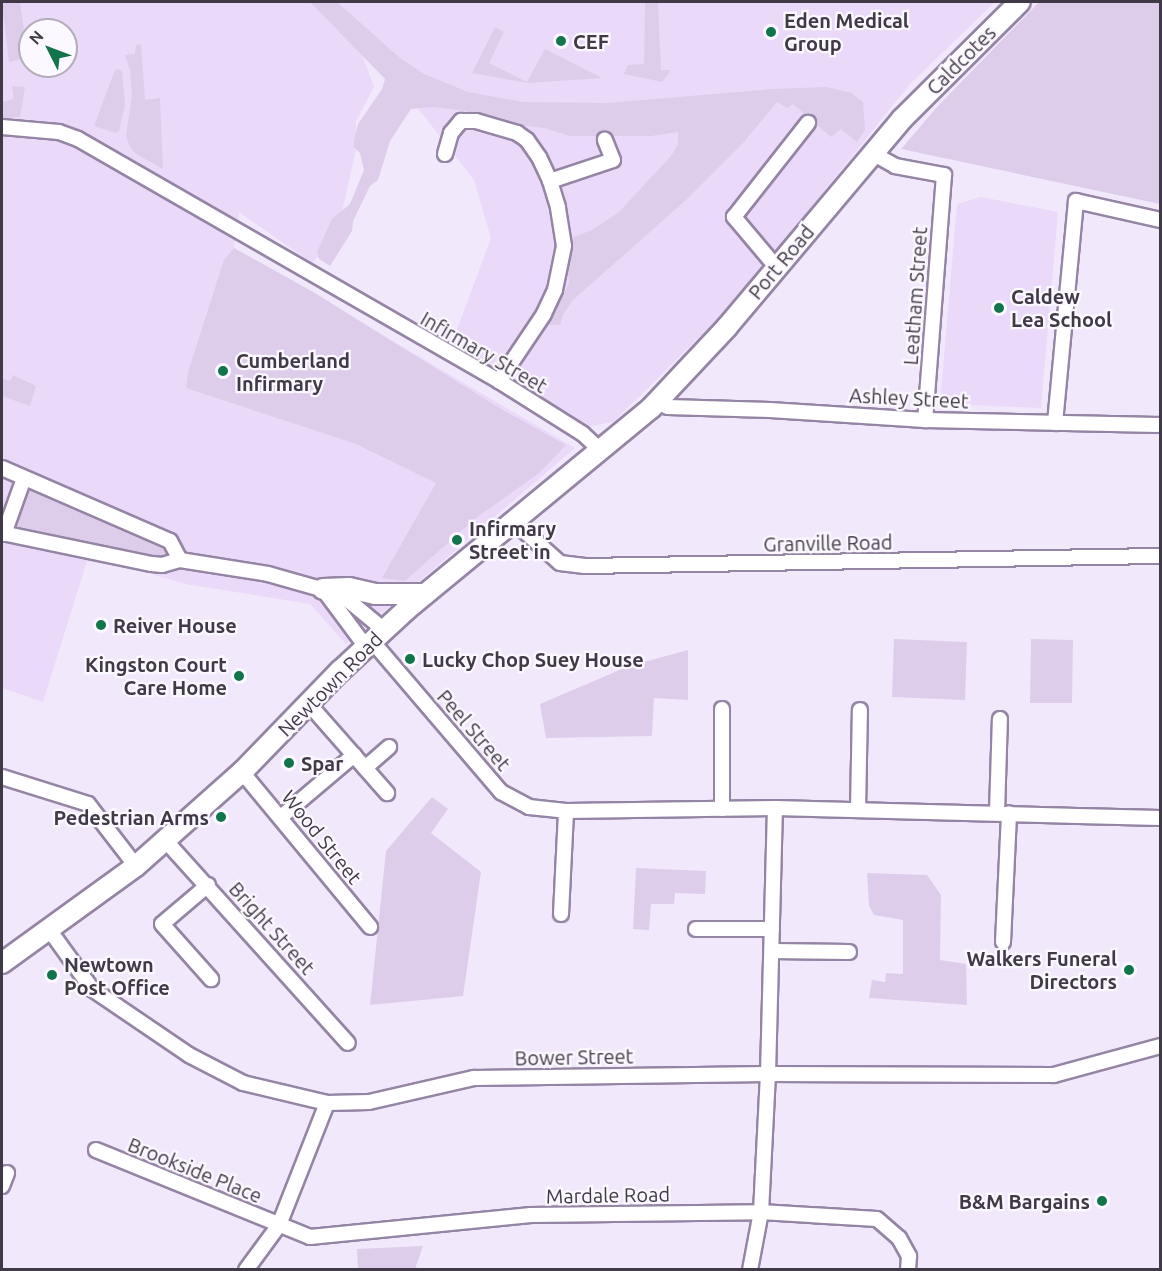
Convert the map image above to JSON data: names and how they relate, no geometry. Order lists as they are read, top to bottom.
{
  "streets": {
    "main road": ["Caldcotes", "Port Road", "Newtown Road"],
    "street": [
      "Leatham Street",
      "Infirmary Street",
      "Ashley Street",
      "Granville Road",
      "Peel Street",
      "Wood Street",
      "Bright Street",
      "Bower Street",
      "Brookside Place",
      "Mardale Road"
    ]
  },
  "crossings": [
    ["Caldcotes", "Port Road"],
    ["Port Road", "Leatham Street"],
    ["Port Road", "Ashley Street"],
    ["Port Road", "Newtown Road"],
    ["Leatham Street", "Ashley Street"],
    ["Infirmary Street", "Newtown Road"],
    ["Ashley Street", "Newtown Road"],
    ["Granville Road", "Newtown Road"],
    ["Newtown Road", "Peel Street"],
    ["Newtown Road", "Wood Street"],
    ["Newtown Road", "Bright Street"],
    ["Newtown Road", "Bower Street"],
    ["Brookside Place", "Mardale Road"]
  ],
  "places": [
    "Eden Medical Group",
    "CEF",
    "Caldew Lea School",
    "Cumberland Infirmary",
    "Infirmary Street in",
    "Reiver House",
    "Lucky Chop Suey House",
    "Kingston Court Care Home",
    "Spar",
    "Pedestrian Arms",
    "Walkers Funeral Directors",
    "Newtown Post Office",
    "B&M Bargains"
  ],
  "north": "top left"
}
